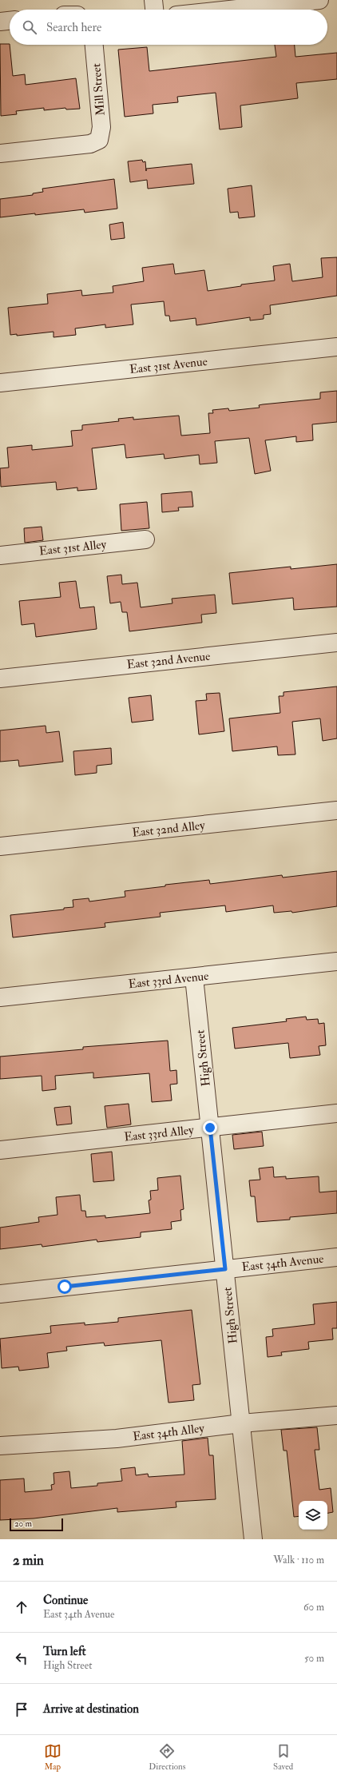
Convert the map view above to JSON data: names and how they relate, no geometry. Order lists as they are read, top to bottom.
{
  "streets": {
    "street": [
      "Mill Street",
      "East 31st Avenue",
      "East 31st Alley",
      "East 32nd Avenue",
      "East 32nd Alley",
      "East 33rd Avenue",
      "High Street",
      "East 33rd Alley",
      "East 34th Avenue",
      "East 34th Alley"
    ]
  },
  "crossings": [
    ["East 33rd Avenue", "High Street"],
    ["High Street", "East 33rd Alley"],
    ["High Street", "East 34th Avenue"],
    ["High Street", "East 34th Alley"]
  ],
  "scale_bar": "20 m",
  "page": {
    "search": "Search here",
    "scale": "20 m",
    "heading": ["2 min", "Walk · 110 m"],
    "list": [
      ["Continue", "East 34th Avenue", "60 m"],
      ["Turn left", "High Street", "50 m"],
      "Arrive at destination"
    ],
    "nav": ["Map", "Directions", "Saved"]
  }
}
